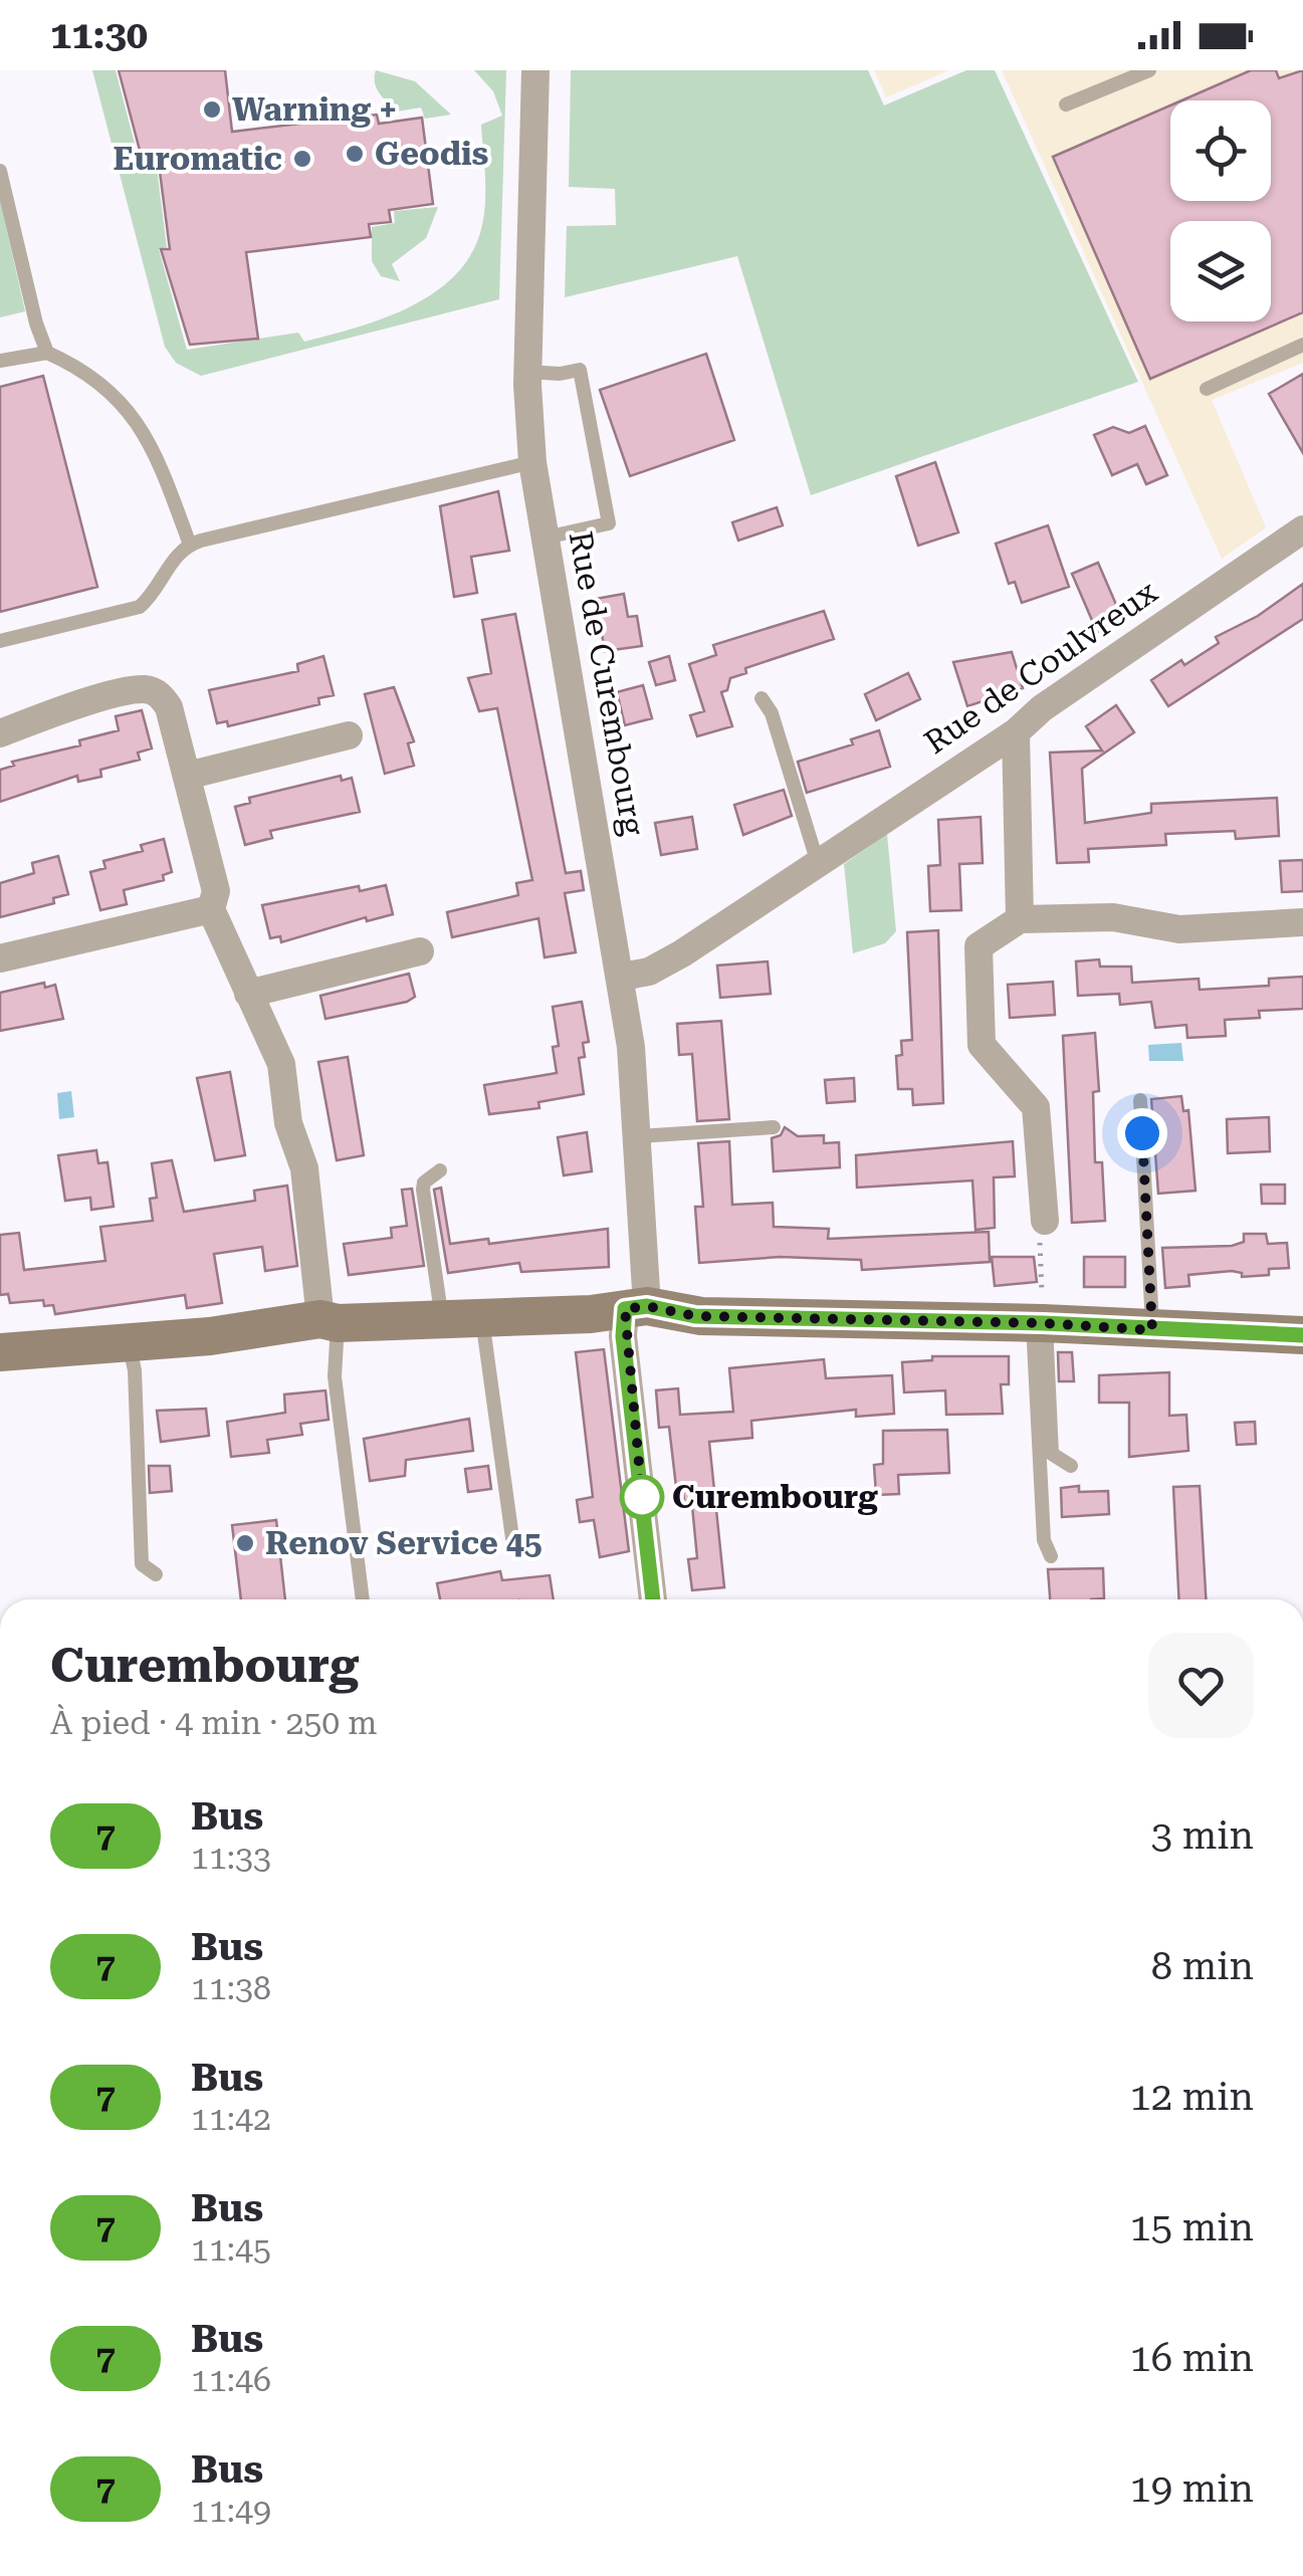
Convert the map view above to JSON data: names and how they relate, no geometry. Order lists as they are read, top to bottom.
{
  "streets": {
    "street": ["Rue de Coulvreux", "Rue de Curembourg"]
  },
  "crossings": [
    ["Rue de Coulvreux", "Rue de Curembourg"]
  ],
  "places": [
    "Warning +",
    "Geodis",
    "Euromatic",
    "Curembourg",
    "Renov Service 45"
  ],
  "lines": ["bus line 7"],
  "page": {
    "status": "11:30",
    "heading": ["Curembourg", "À pied · 4 min · 250 m"],
    "list": [
      {
        "mark": "7",
        "name": "Bus",
        "note": "11:33",
        "value": "3 min"
      },
      {
        "mark": "7",
        "name": "Bus",
        "note": "11:38",
        "value": "8 min"
      },
      {
        "mark": "7",
        "name": "Bus",
        "note": "11:42",
        "value": "12 min"
      },
      {
        "mark": "7",
        "name": "Bus",
        "note": "11:45",
        "value": "15 min"
      },
      {
        "mark": "7",
        "name": "Bus",
        "note": "11:46",
        "value": "16 min"
      },
      {
        "mark": "7",
        "name": "Bus",
        "note": "11:49",
        "value": "19 min"
      }
    ]
  }
}
